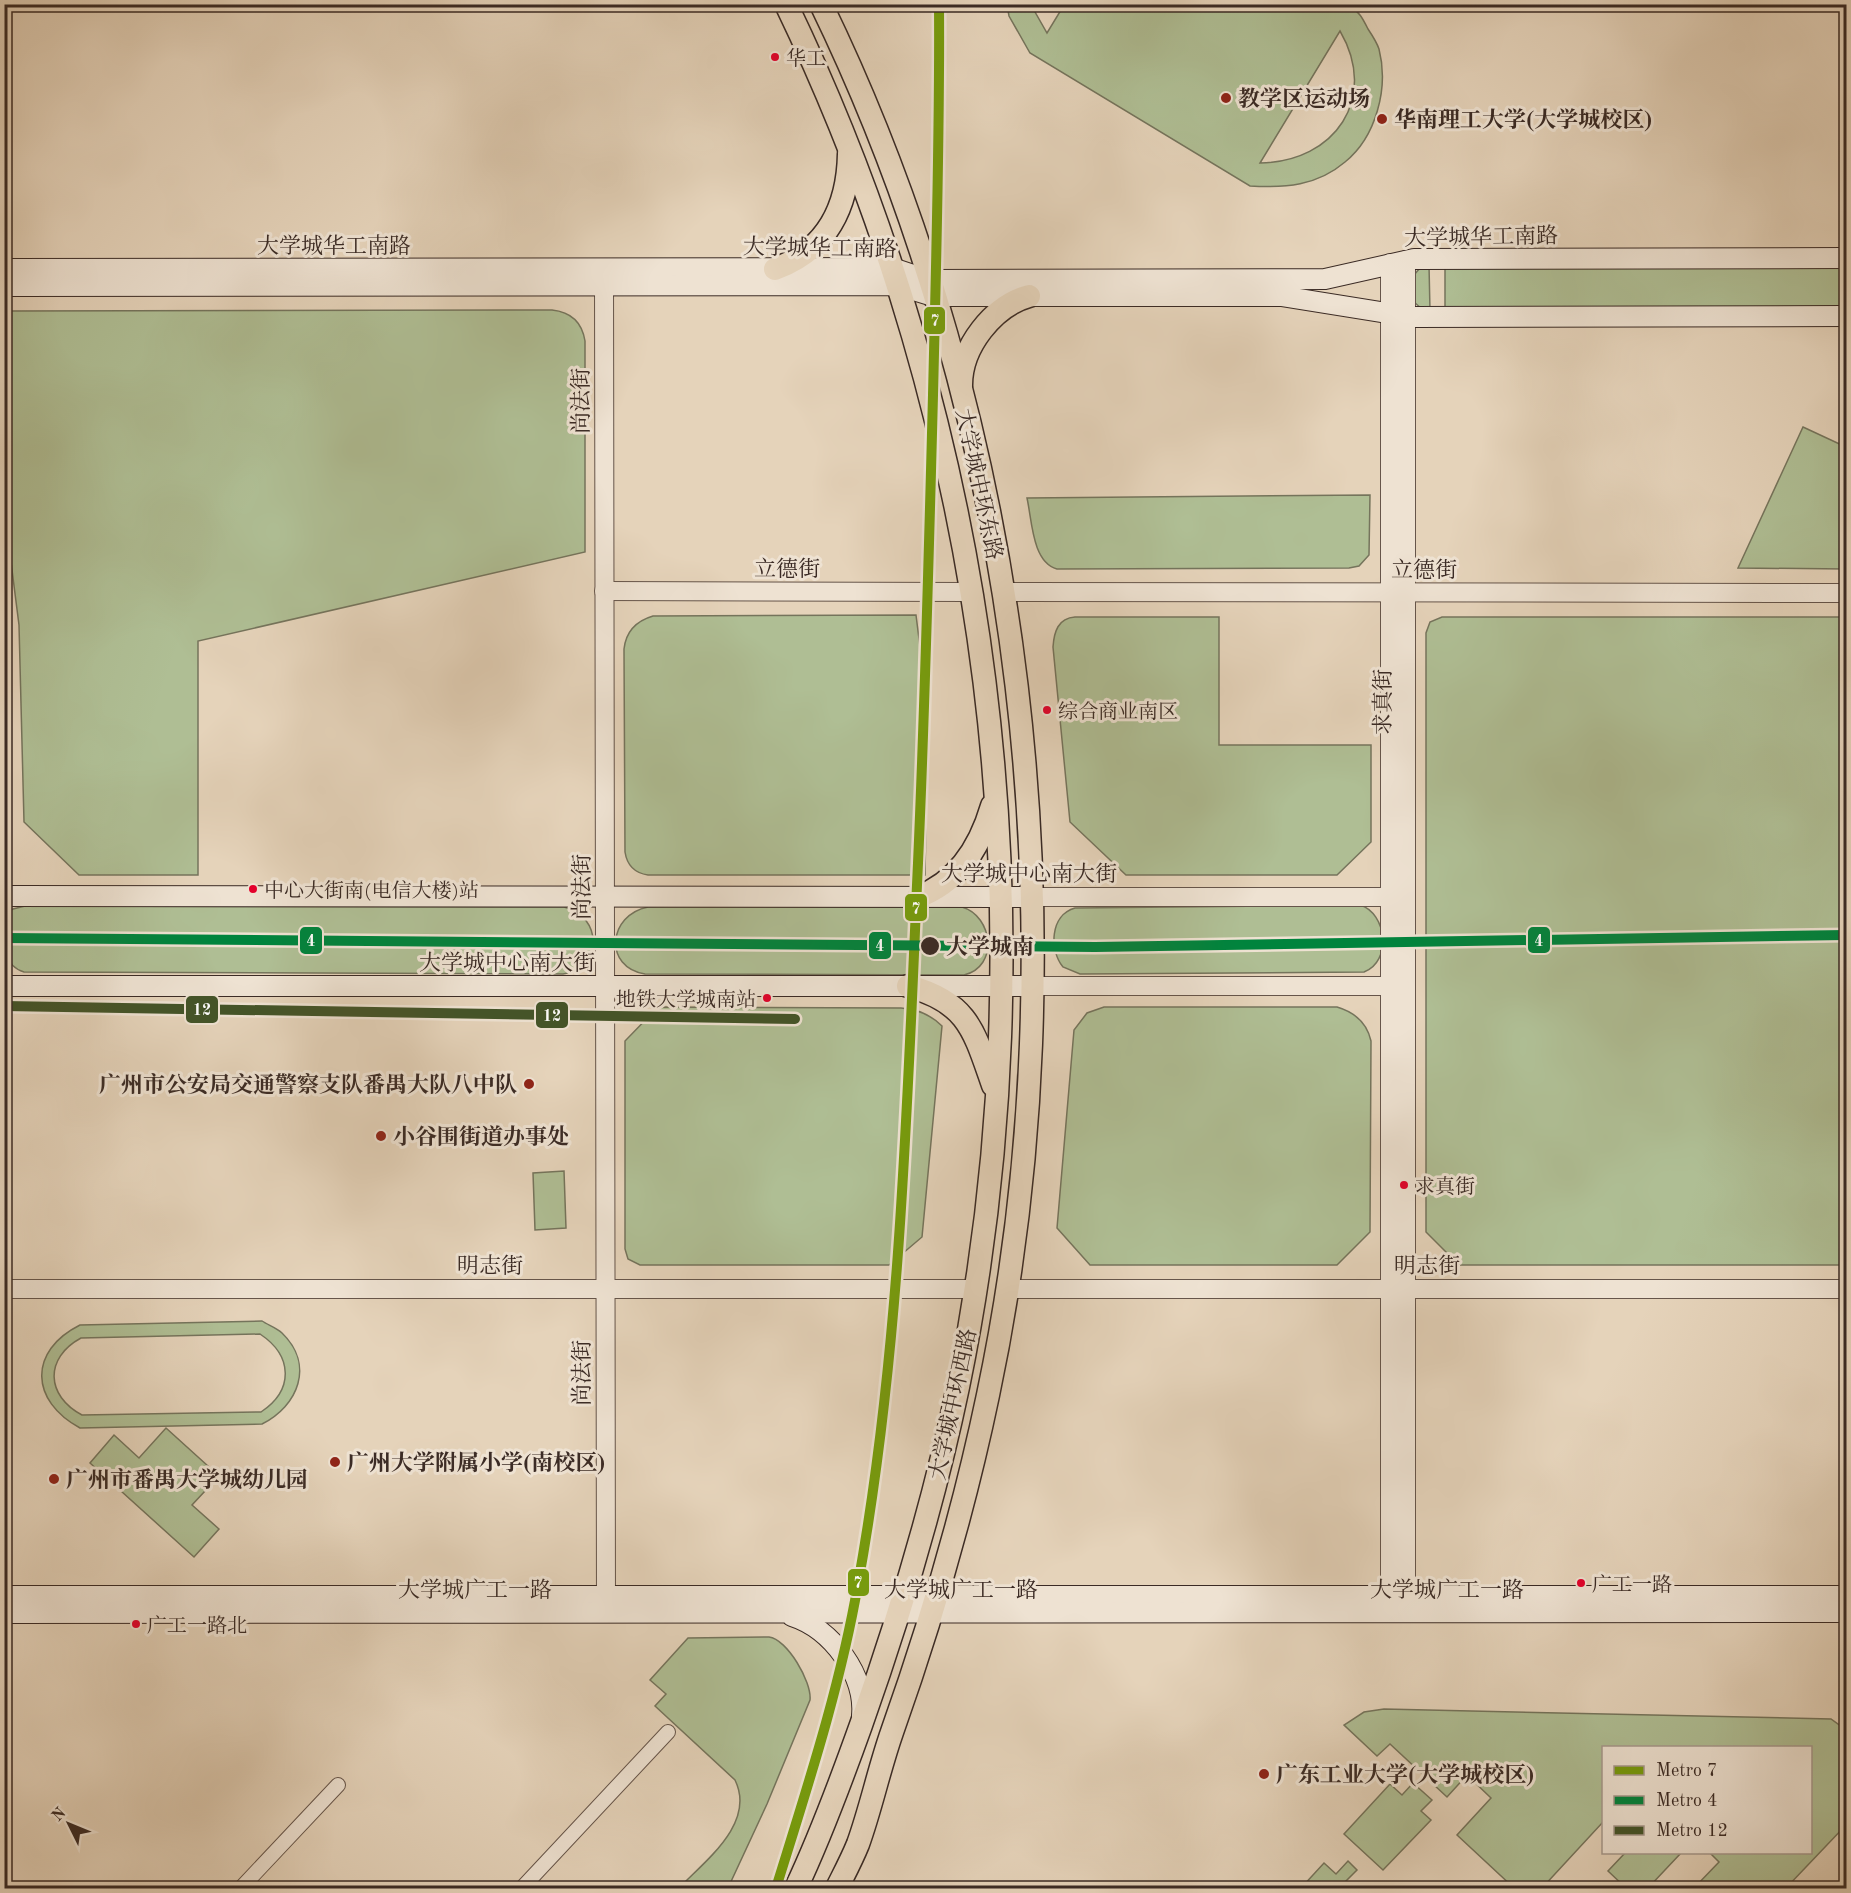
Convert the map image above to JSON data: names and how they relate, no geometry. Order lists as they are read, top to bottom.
{
  "streets": {
    "main road": [
      "大学城华工南路",
      "大学城中环东路",
      "大学城中心南大街",
      "大学城中环西路",
      "大学城广工一路"
    ],
    "street": [
      "尚法街",
      "立德街",
      "求真街",
      "明志街"
    ]
  },
  "crossings": [
    ["大学城华工南路", "尚法街"],
    ["大学城华工南路", "大学城中环东路"],
    ["大学城华工南路", "求真街"],
    ["尚法街", "立德街"],
    ["尚法街", "大学城中心南大街"],
    ["尚法街", "明志街"],
    ["尚法街", "大学城广工一路"],
    ["大学城中环东路", "立德街"],
    ["大学城中环东路", "大学城中心南大街"],
    ["大学城中环东路", "大学城中环西路"],
    ["立德街", "求真街"],
    ["求真街", "大学城中心南大街"],
    ["求真街", "明志街"],
    ["求真街", "大学城广工一路"],
    ["大学城中心南大街", "大学城中环西路"],
    ["明志街", "大学城中环西路"],
    ["大学城中环西路", "大学城广工一路"]
  ],
  "places": [
    "华工",
    "教学区运动场",
    "华南理工大学(大学城校区)",
    "综合商业南区",
    "中心大街南(电信大楼)站",
    "大学城南",
    "地铁大学城南站",
    "广州市公安局交通警察支队番禺大队八中队",
    "小谷围街道办事处",
    "求真街",
    "广州大学附属小学(南校区)",
    "广州市番禺大学城幼儿园",
    "广工一路",
    "广工一路北",
    "广东工业大学(大学城校区)"
  ],
  "lines": ["metro line 7", "metro line 4", "metro line 12"],
  "legend": ["Metro 7", "Metro 4", "Metro 12"],
  "north": "top left"
}
